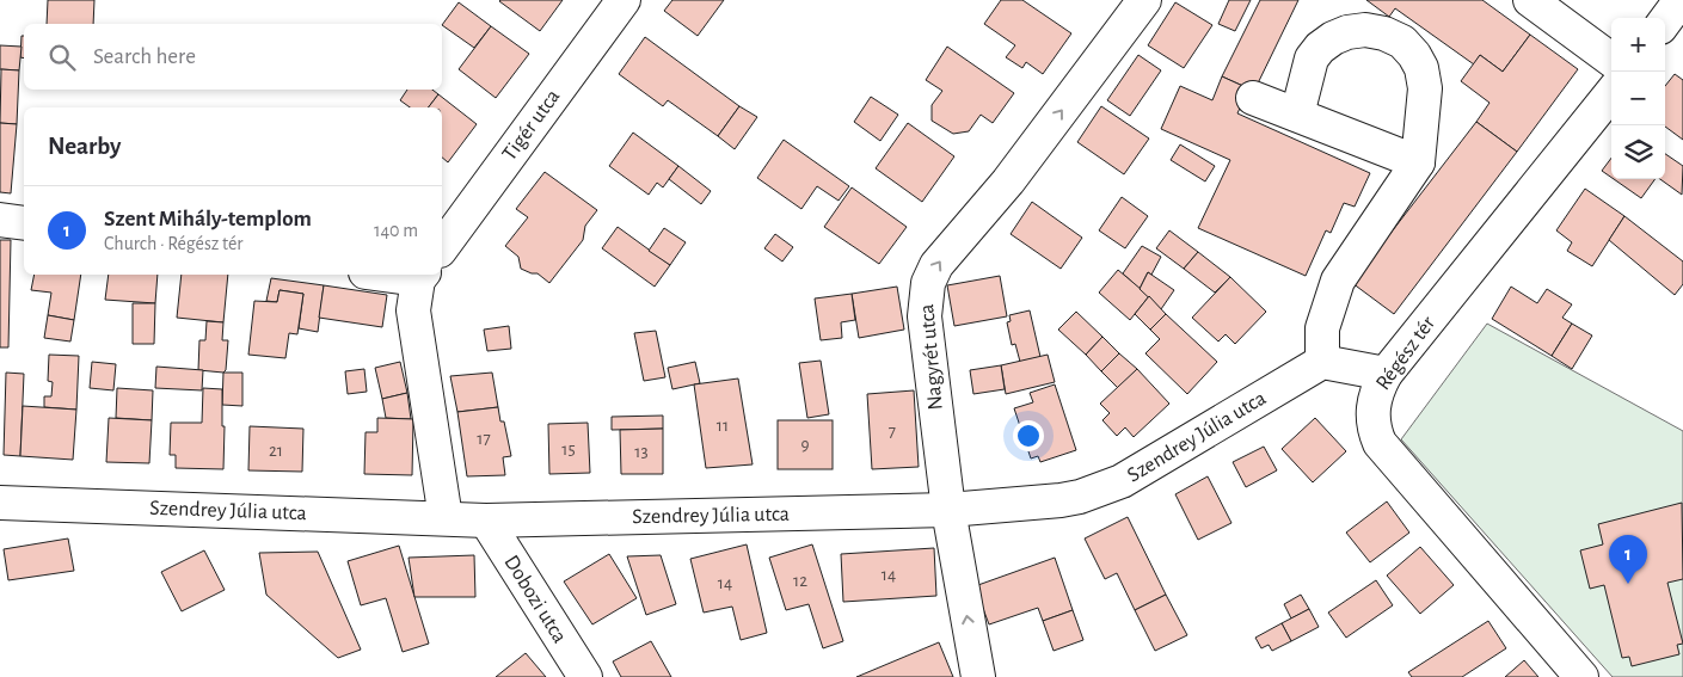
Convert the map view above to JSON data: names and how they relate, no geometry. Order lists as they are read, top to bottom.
{
  "streets": {
    "street": [
      "Tigér utca",
      "Régész tér",
      "Nagyrét utca",
      "Szendrey Júlia utca",
      "Dobozi utca"
    ]
  },
  "crossings": [
    ["Nagyrét utca", "Szendrey Júlia utca"],
    ["Szendrey Júlia utca", "Dobozi utca"]
  ],
  "one_way": ["Nagyrét utca"],
  "house_numbers": [
    "11",
    "7",
    "17",
    "9",
    "15",
    "21",
    "13",
    "14",
    "12",
    "14"
  ],
  "page": {
    "map_buttons": ["+", "−"],
    "search": "Search here",
    "heading": "Nearby",
    "list": [
      {
        "mark": "1",
        "name": "Szent Mihály-templom",
        "note": "Church · Régész tér",
        "value": "140 m"
      }
    ],
    "pins": "1"
  }
}
